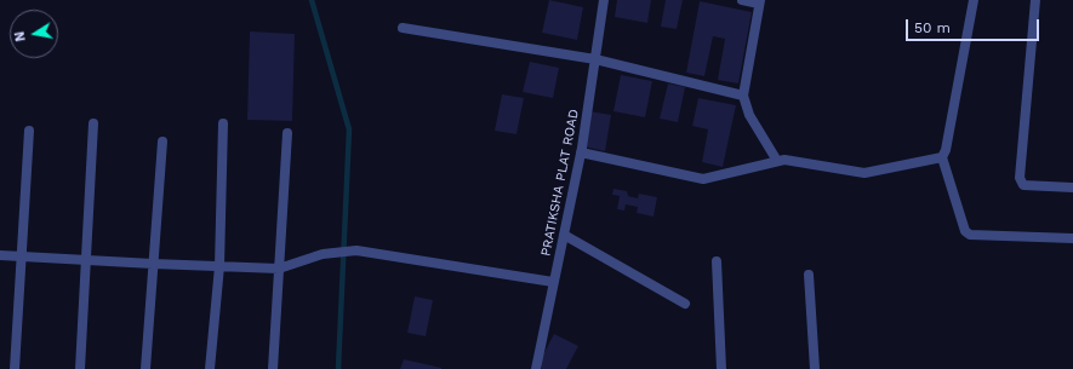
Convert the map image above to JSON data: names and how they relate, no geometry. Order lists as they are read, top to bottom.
{
  "streets": {
    "street": ["PRATIKSHA PLAT ROAD"]
  },
  "scale_bar": "50 m",
  "north": "left"
}
